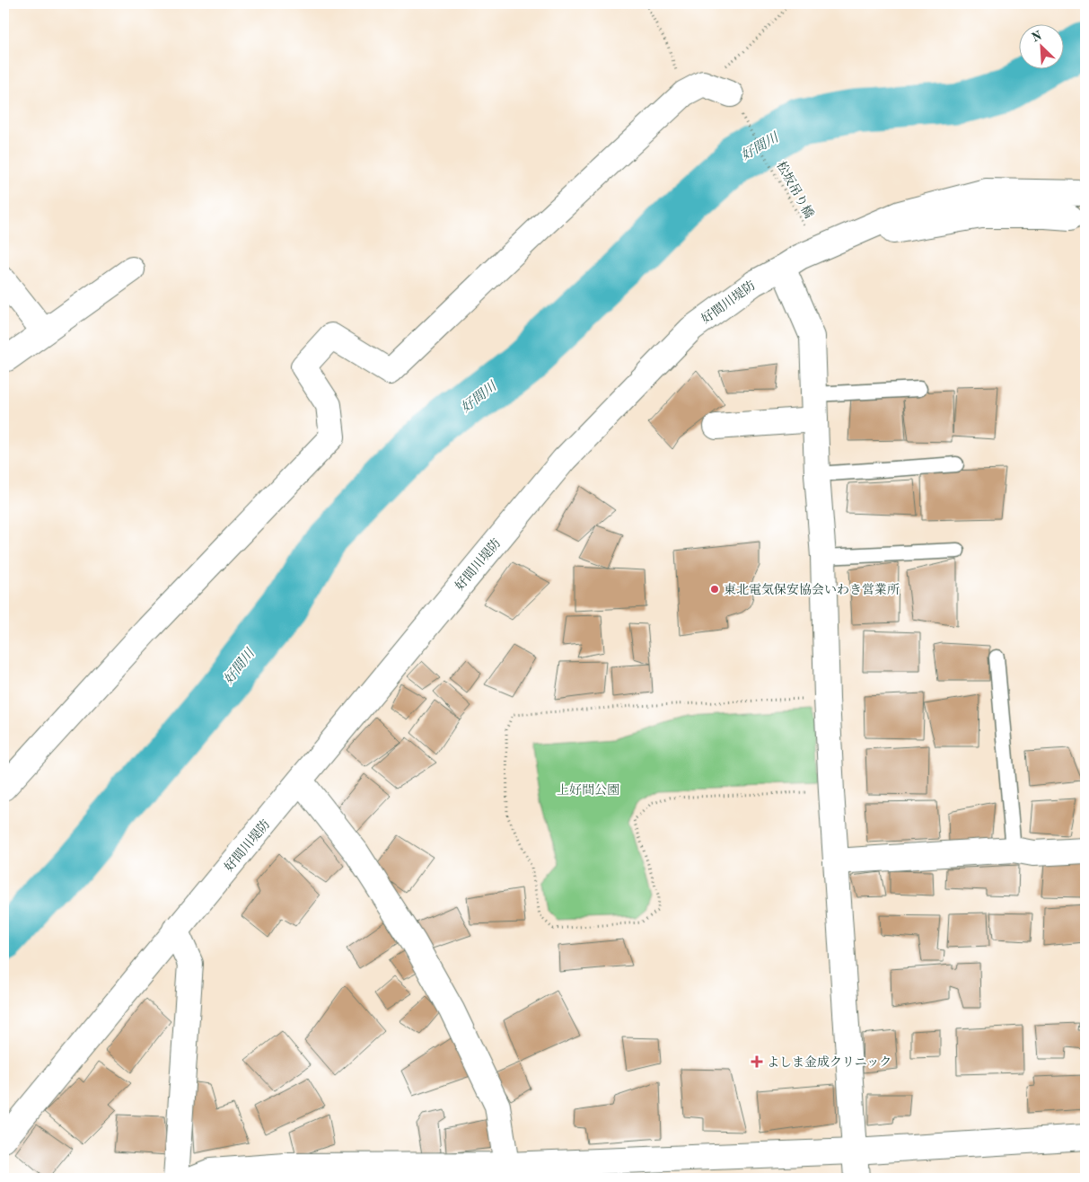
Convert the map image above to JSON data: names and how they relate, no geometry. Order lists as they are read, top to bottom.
{
  "streets": {
    "street": ["好間川堤防"],
    "path": ["松坂吊り橋"]
  },
  "water": ["好間川"],
  "parks": ["上好間公園"],
  "places": {
    "other": ["東北電気保安協会いわき営業所"],
    "health": ["よしま金成クリニック"]
  },
  "north": "top left"
}
